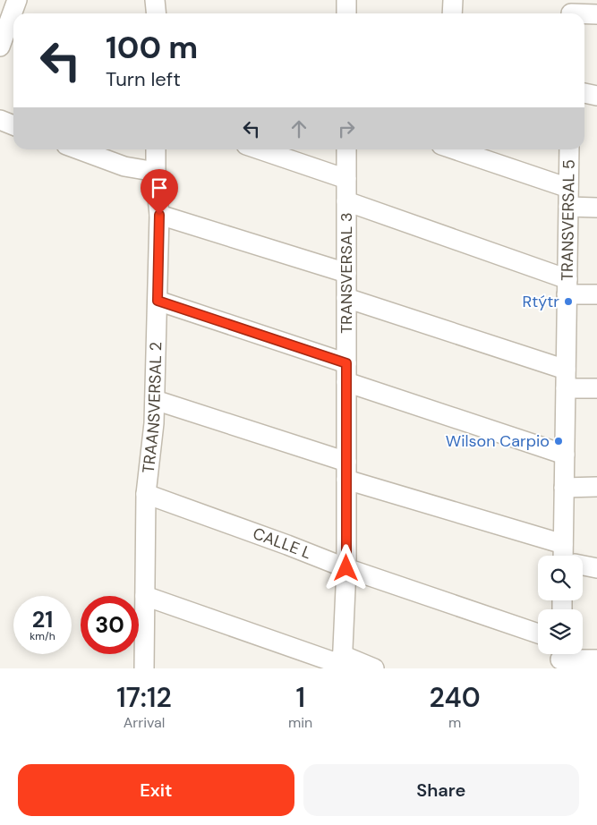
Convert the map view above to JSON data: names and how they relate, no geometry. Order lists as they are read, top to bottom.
{
  "streets": {
    "street": [
      "TRANSVERSAL 5",
      "TRANSVERSAL 3",
      "TRAANSVERSAL 2",
      "CALLE L"
    ]
  },
  "crossings": [
    ["TRANSVERSAL 3", "CALLE L"],
    ["TRAANSVERSAL 2", "CALLE L"]
  ],
  "places": ["Rtýtr", "Wilson Carpio"],
  "page": {
    "turn": ["100 m", "Turn left"],
    "speed": "21 km/h",
    "limit": "30",
    "eta": [
      "17:12",
      "Arrival",
      "1",
      "min",
      "240",
      "m"
    ],
    "buttons": ["Exit", "Share"]
  }
}
